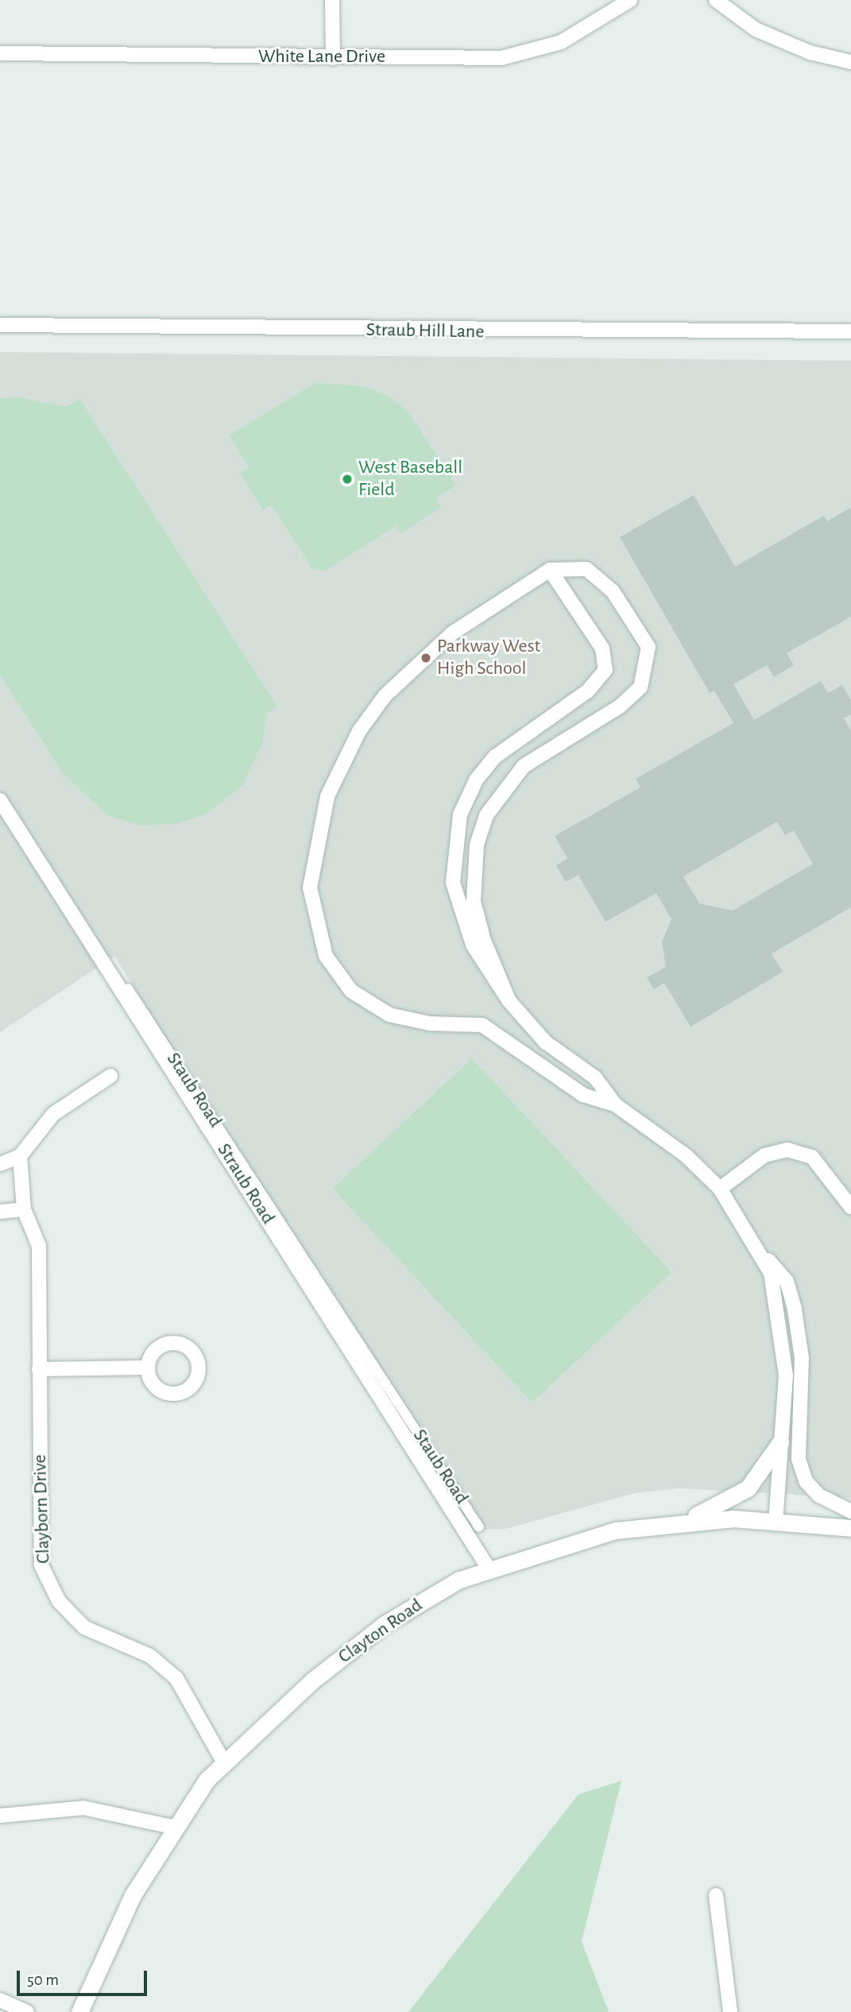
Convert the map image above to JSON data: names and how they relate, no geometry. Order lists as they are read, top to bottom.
{
  "streets": {
    "main road": ["Clayton Road"],
    "street": [
      "White Lane Drive",
      "Straub Hill Lane",
      "Staub Road",
      "Straub Road",
      "Clayborn Drive"
    ]
  },
  "crossings": [
    ["Straub Road", "Clayton Road"],
    ["Clayborn Drive", "Clayton Road"]
  ],
  "places": ["West Baseball Field", "Parkway West High School"],
  "scale_bar": "50 m"
}
